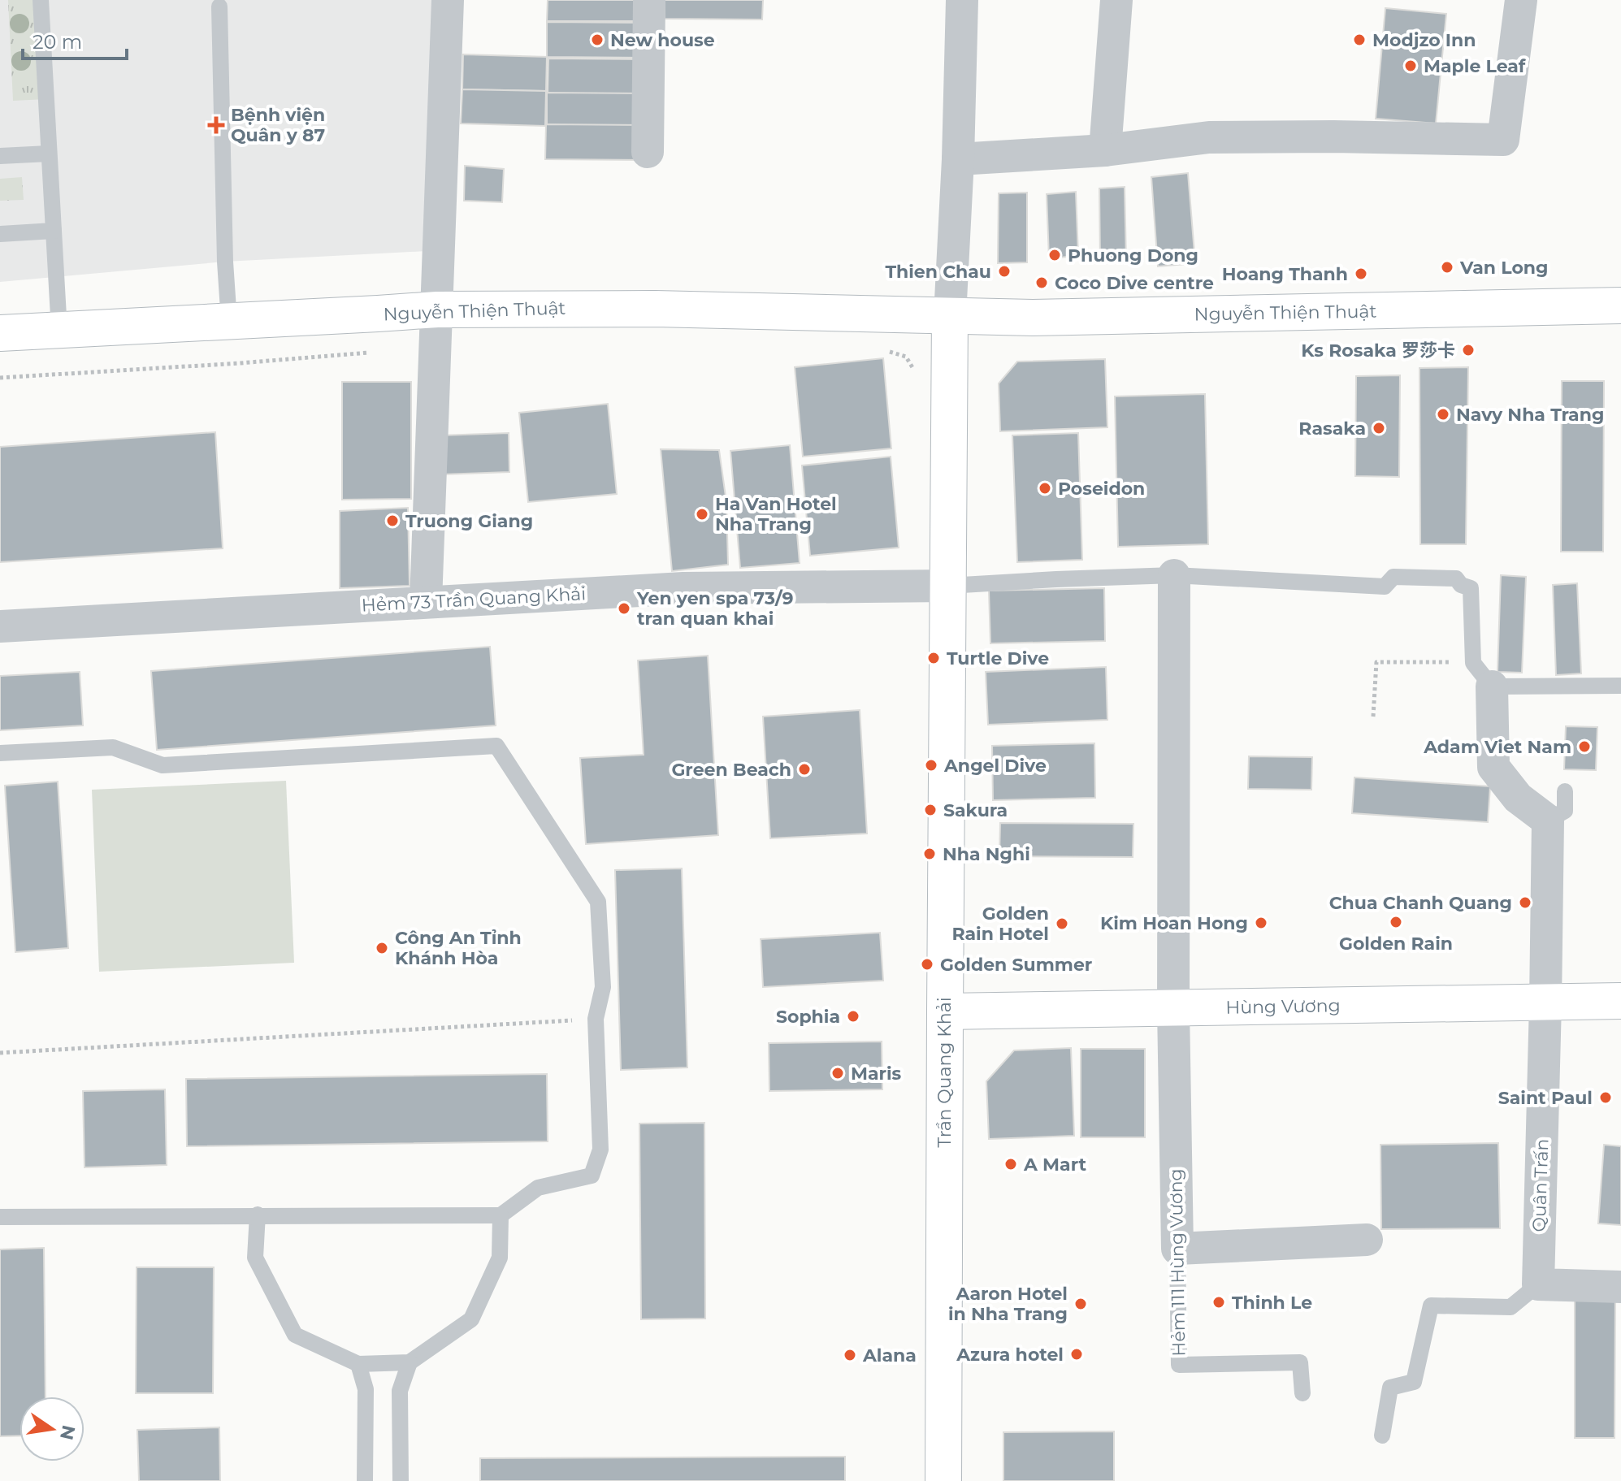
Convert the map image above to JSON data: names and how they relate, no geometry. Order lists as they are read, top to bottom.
{
  "streets": {
    "street": [
      "Nguyễn Thiện Thuật",
      "Hẻm 73 Trần Quang Khải",
      "Hùng Vương",
      "Trần Quang Khải",
      "Quân Trấn",
      "Hẻm 111 Hùng Vương"
    ]
  },
  "crossings": [
    ["Hẻm 73 Trần Quang Khải", "Trần Quang Khải"],
    ["Hùng Vương", "Trần Quang Khải"],
    ["Hùng Vương", "Quân Trấn"],
    ["Hùng Vương", "Hẻm 111 Hùng Vương"]
  ],
  "places": {
    "other": [
      "New house",
      "Modjzo Inn",
      "Maple Leaf",
      "Phuong Dong",
      "Van Long",
      "Thien Chau",
      "Hoang Thanh",
      "Coco Dive centre",
      "Ks Rosaka 罗莎卡",
      "Navy Nha Trang",
      "Rasaka",
      "Poseidon",
      "Ha Van Hotel Nha Trang",
      "Truong Giang",
      "Yen yen spa 73/9 tran quan khai",
      "Turtle Dive",
      "Adam Viet Nam",
      "Angel Dive",
      "Green Beach",
      "Sakura",
      "Nha Nghi",
      "Chua Chanh Quang",
      "Golden Rain",
      "Kim Hoan Hong",
      "Golden Rain Hotel",
      "Công An Tỉnh Khánh Hòa",
      "Golden Summer",
      "Sophia",
      "Maris",
      "Saint Paul",
      "A Mart",
      "Thinh Le",
      "Aaron Hotel in Nha Trang",
      "Azura hotel",
      "Alana"
    ],
    "health": ["Bệnh viện Quân y 87"]
  },
  "scale_bar": "20 m",
  "north": "right"
}
